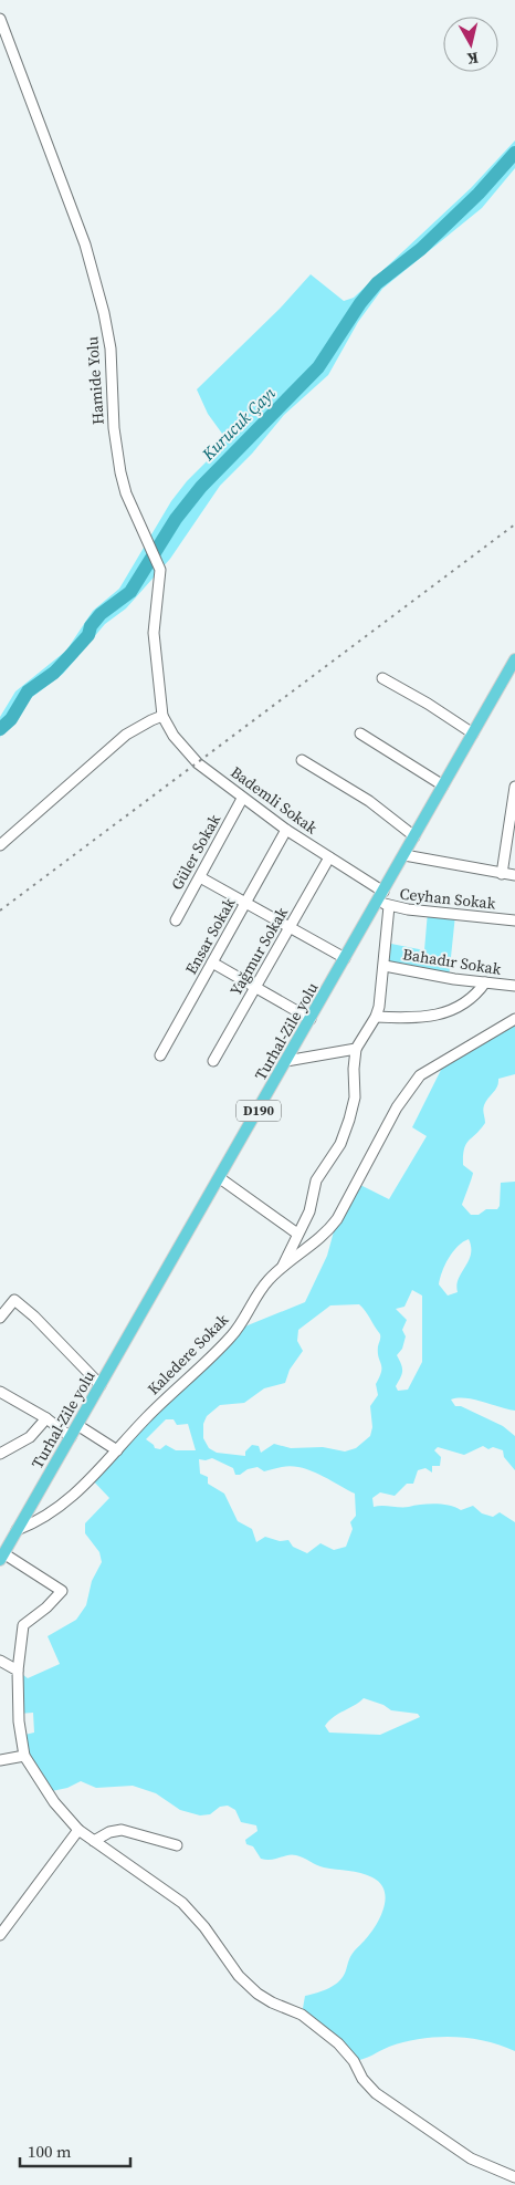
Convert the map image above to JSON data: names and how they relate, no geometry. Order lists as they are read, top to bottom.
{
  "streets": {
    "main road": ["Turhal-Zile yolu", "D190"],
    "street": [
      "Hamide Yolu",
      "Bademli Sokak",
      "Güler Sokak",
      "Ceyhan Sokak",
      "Ensar Sokak",
      "Yağmur Sokak",
      "Bahadır Sokak",
      "Kaledere Sokak"
    ]
  },
  "crossings": [
    ["Hamide Yolu", "Bademli Sokak"],
    ["Bademli Sokak", "Güler Sokak"],
    ["Bademli Sokak", "Ceyhan Sokak"],
    ["Bademli Sokak", "Ensar Sokak"],
    ["Bademli Sokak", "Yağmur Sokak"],
    ["Bademli Sokak", "Turhal-Zile yolu"],
    ["Ceyhan Sokak", "Turhal-Zile yolu"],
    ["Turhal-Zile yolu", "Kaledere Sokak"]
  ],
  "water": ["Kurucuk Çayı"],
  "scale_bar": "100 m",
  "north": "bottom"
}
